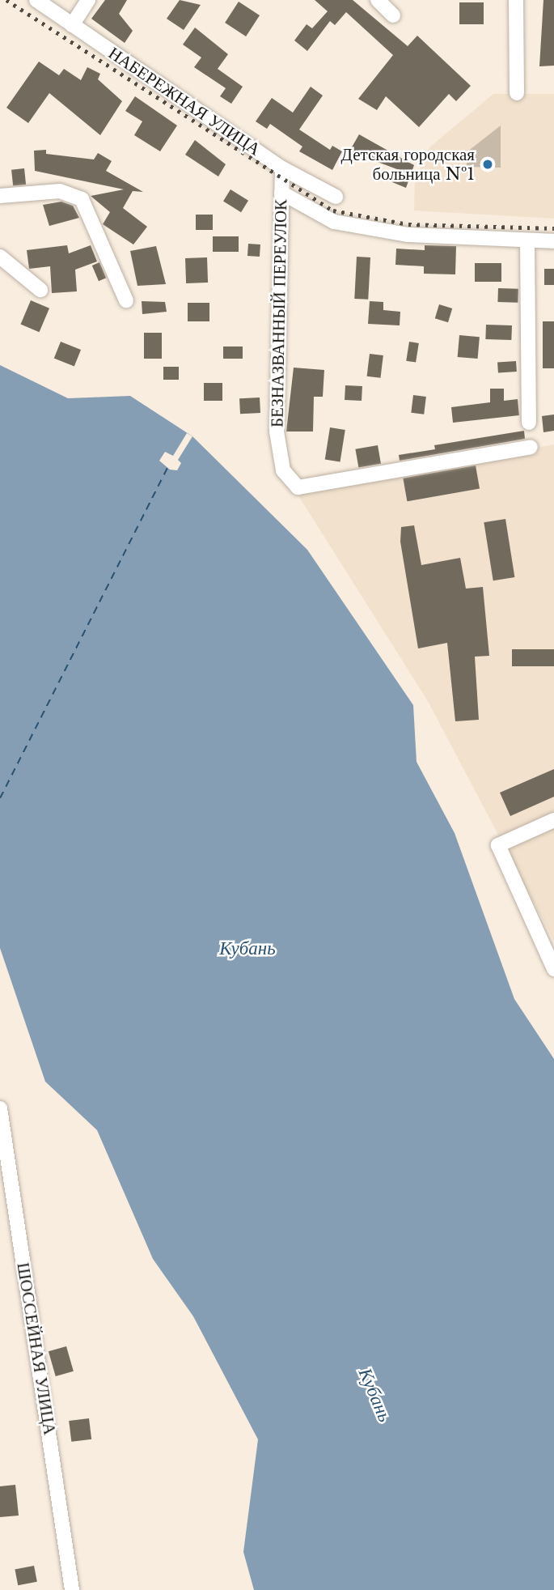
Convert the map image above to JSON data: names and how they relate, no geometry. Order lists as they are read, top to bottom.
{
  "streets": {
    "street": ["НАБЕРЕЖНАЯ УЛИЦА", "БЕЗНАЗВАННЫЙ ПЕРЕУЛОК", "ШОССЕЙНАЯ УЛИЦА"]
  },
  "crossings": [
    ["НАБЕРЕЖНАЯ УЛИЦА", "БЕЗНАЗВАННЫЙ ПЕРЕУЛОК"]
  ],
  "water": ["Кубань"],
  "places": ["Детская городская больница №1"]
}
